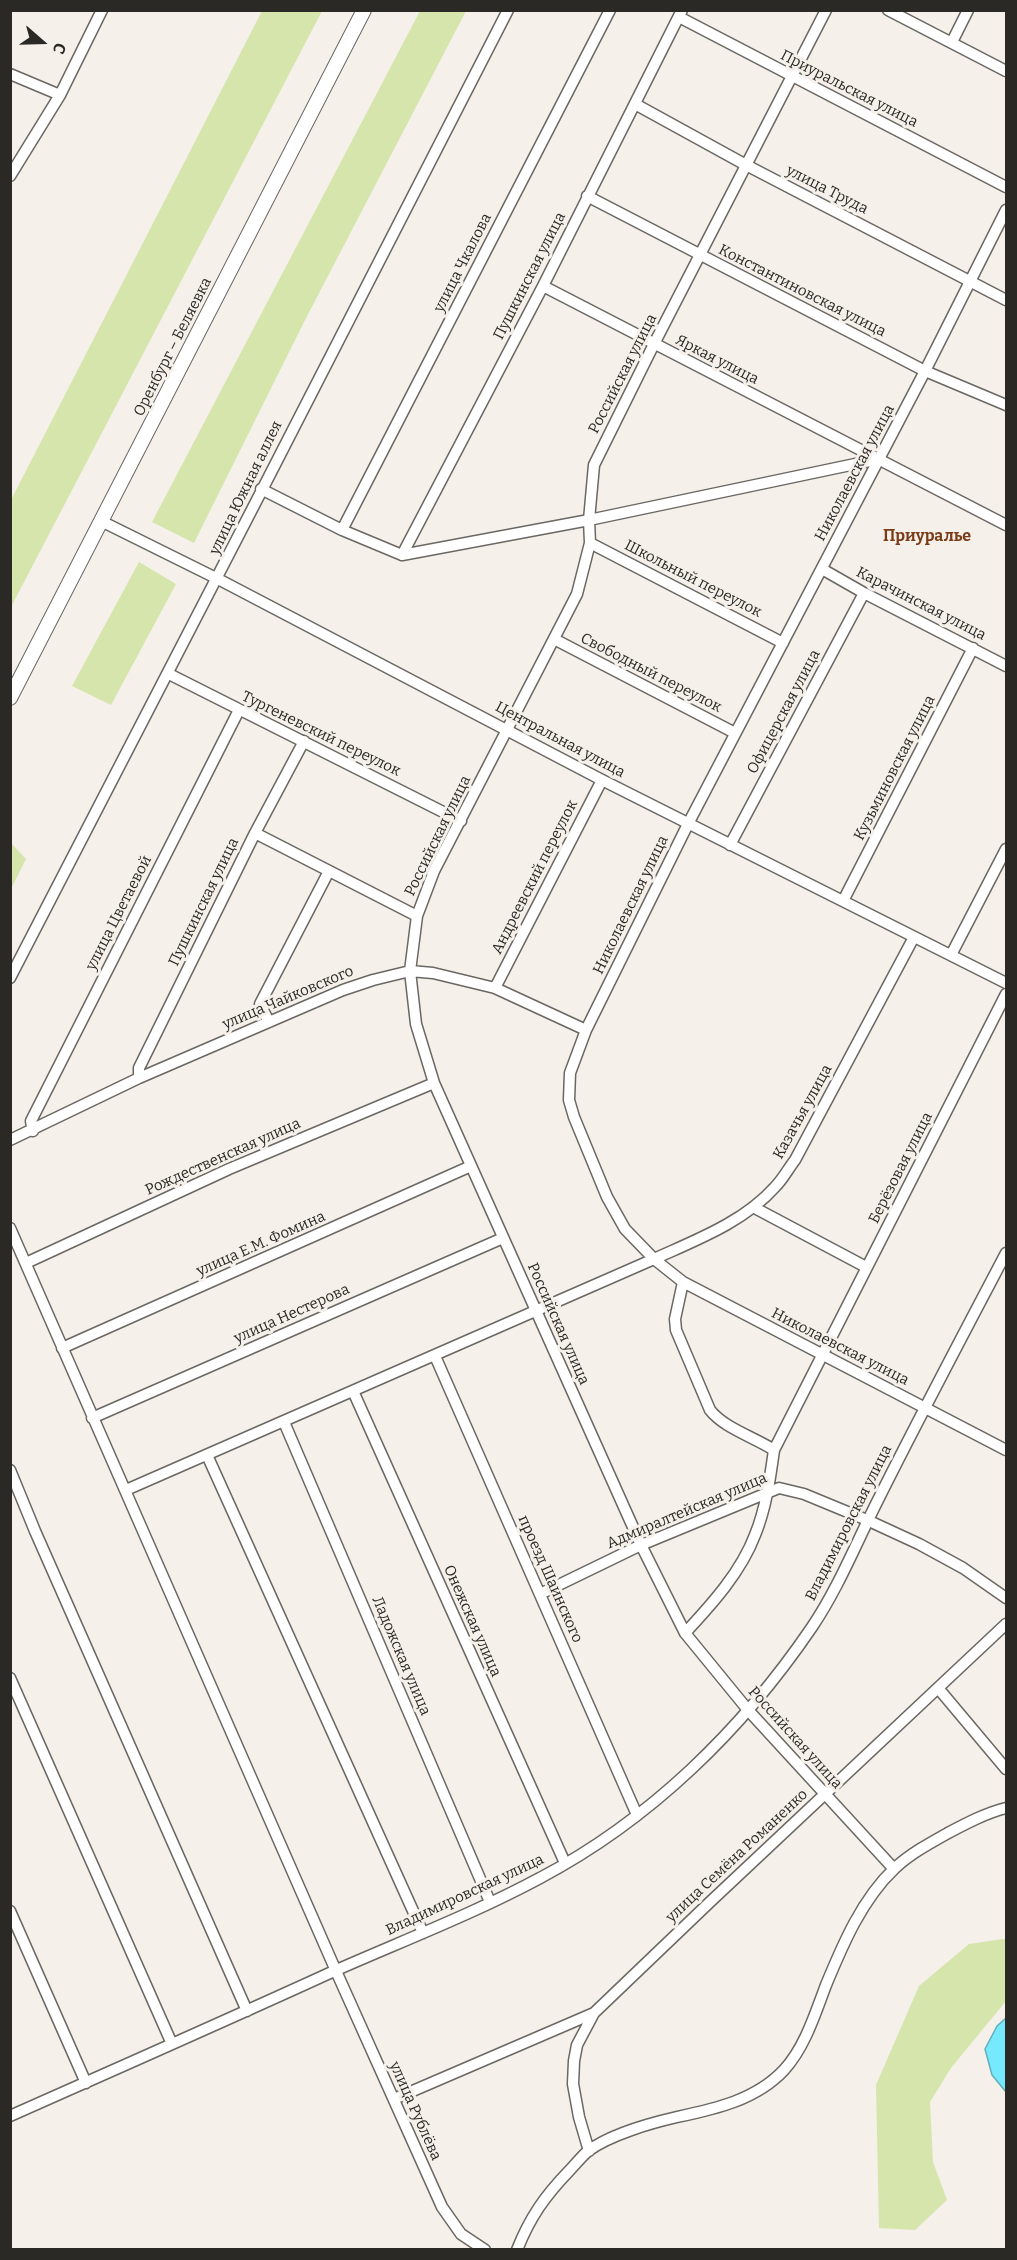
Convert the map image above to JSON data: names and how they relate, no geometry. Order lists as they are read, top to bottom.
{
  "streets": {
    "main road": ["Оренбург – Беляевка"],
    "street": [
      "Приуральская улица",
      "улица Труда",
      "улица Чкалова",
      "Пушкинская улица",
      "Константиновская улица",
      "Яркая улица",
      "Российская улица",
      "Николаевская улица",
      "улица Южная аллея",
      "Школьный переулок",
      "Карачинская улица",
      "Свободный переулок",
      "Офицерская улица",
      "Тургеневский переулок",
      "Центральная улица",
      "Кузьминовская улица",
      "Андреевский переулок",
      "улица Цветаевой",
      "улица Чайковского",
      "Казачья улица",
      "Рождественская улица",
      "Берёзовая улица",
      "улица Е.М. Фомина",
      "улица Нестерова",
      "Адмиралтейская улица",
      "Владимировская улица",
      "проезд Шаинского",
      "Онежская улица",
      "Ладожская улица",
      "улица Семёна Романенко",
      "улица Рублёва"
    ]
  },
  "crossings": [
    ["Приуральская улица", "Пушкинская улица"],
    ["Приуральская улица", "Российская улица"],
    ["улица Труда", "Пушкинская улица"],
    ["улица Труда", "Российская улица"],
    ["улица Труда", "Николаевская улица"],
    ["Пушкинская улица", "Константиновская улица"],
    ["Пушкинская улица", "Яркая улица"],
    ["Пушкинская улица", "Тургеневский переулок"],
    ["Пушкинская улица", "улица Чайковского"],
    ["Константиновская улица", "Российская улица"],
    ["Константиновская улица", "Николаевская улица"],
    ["Оренбург – Беляевка", "Центральная улица"],
    ["Яркая улица", "Российская улица"],
    ["Яркая улица", "Николаевская улица"],
    ["Российская улица", "Школьный переулок"],
    ["Российская улица", "Свободный переулок"],
    ["Российская улица", "Тургеневский переулок"],
    ["Российская улица", "Центральная улица"],
    ["Российская улица", "улица Чайковского"],
    ["Российская улица", "Казачья улица"],
    ["Российская улица", "Рождественская улица"],
    ["Российская улица", "Берёзовая улица"],
    ["Российская улица", "улица Е.М. Фомина"],
    ["Российская улица", "улица Нестерова"],
    ["Российская улица", "Адмиралтейская улица"],
    ["Российская улица", "Владимировская улица"],
    ["Российская улица", "улица Семёна Романенко"],
    ["Николаевская улица", "Школьный переулок"],
    ["Николаевская улица", "Карачинская улица"],
    ["Николаевская улица", "Свободный переулок"],
    ["Николаевская улица", "Центральная улица"],
    ["Николаевская улица", "улица Чайковского"],
    ["Николаевская улица", "Казачья улица"],
    ["Николаевская улица", "Берёзовая улица"],
    ["Николаевская улица", "Владимировская улица"],
    ["улица Южная аллея", "Тургеневский переулок"],
    ["улица Южная аллея", "Центральная улица"],
    ["Карачинская улица", "Офицерская улица"],
    ["Карачинская улица", "Кузьминовская улица"],
    ["Офицерская улица", "Центральная улица"],
    ["Тургеневский переулок", "улица Цветаевой"],
    ["Центральная улица", "Кузьминовская улица"],
    ["Центральная улица", "Андреевский переулок"],
    ["Центральная улица", "Казачья улица"],
    ["Андреевский переулок", "улица Чайковского"],
    ["улица Цветаевой", "улица Чайковского"],
    ["Рождественская улица", "улица Рублёва"],
    ["Берёзовая улица", "Адмиралтейская улица"],
    ["улица Е.М. Фомина", "улица Рублёва"],
    ["улица Нестерова", "улица Рублёва"],
    ["Адмиралтейская улица", "Владимировская улица"],
    ["Адмиралтейская улица", "проезд Шаинского"],
    ["Владимировская улица", "проезд Шаинского"],
    ["Владимировская улица", "Онежская улица"],
    ["Владимировская улица", "Ладожская улица"],
    ["Владимировская улица", "улица Рублёва"],
    ["улица Семёна Романенко", "улица Рублёва"]
  ],
  "districts": ["Приуралье"],
  "north": "right"
}
